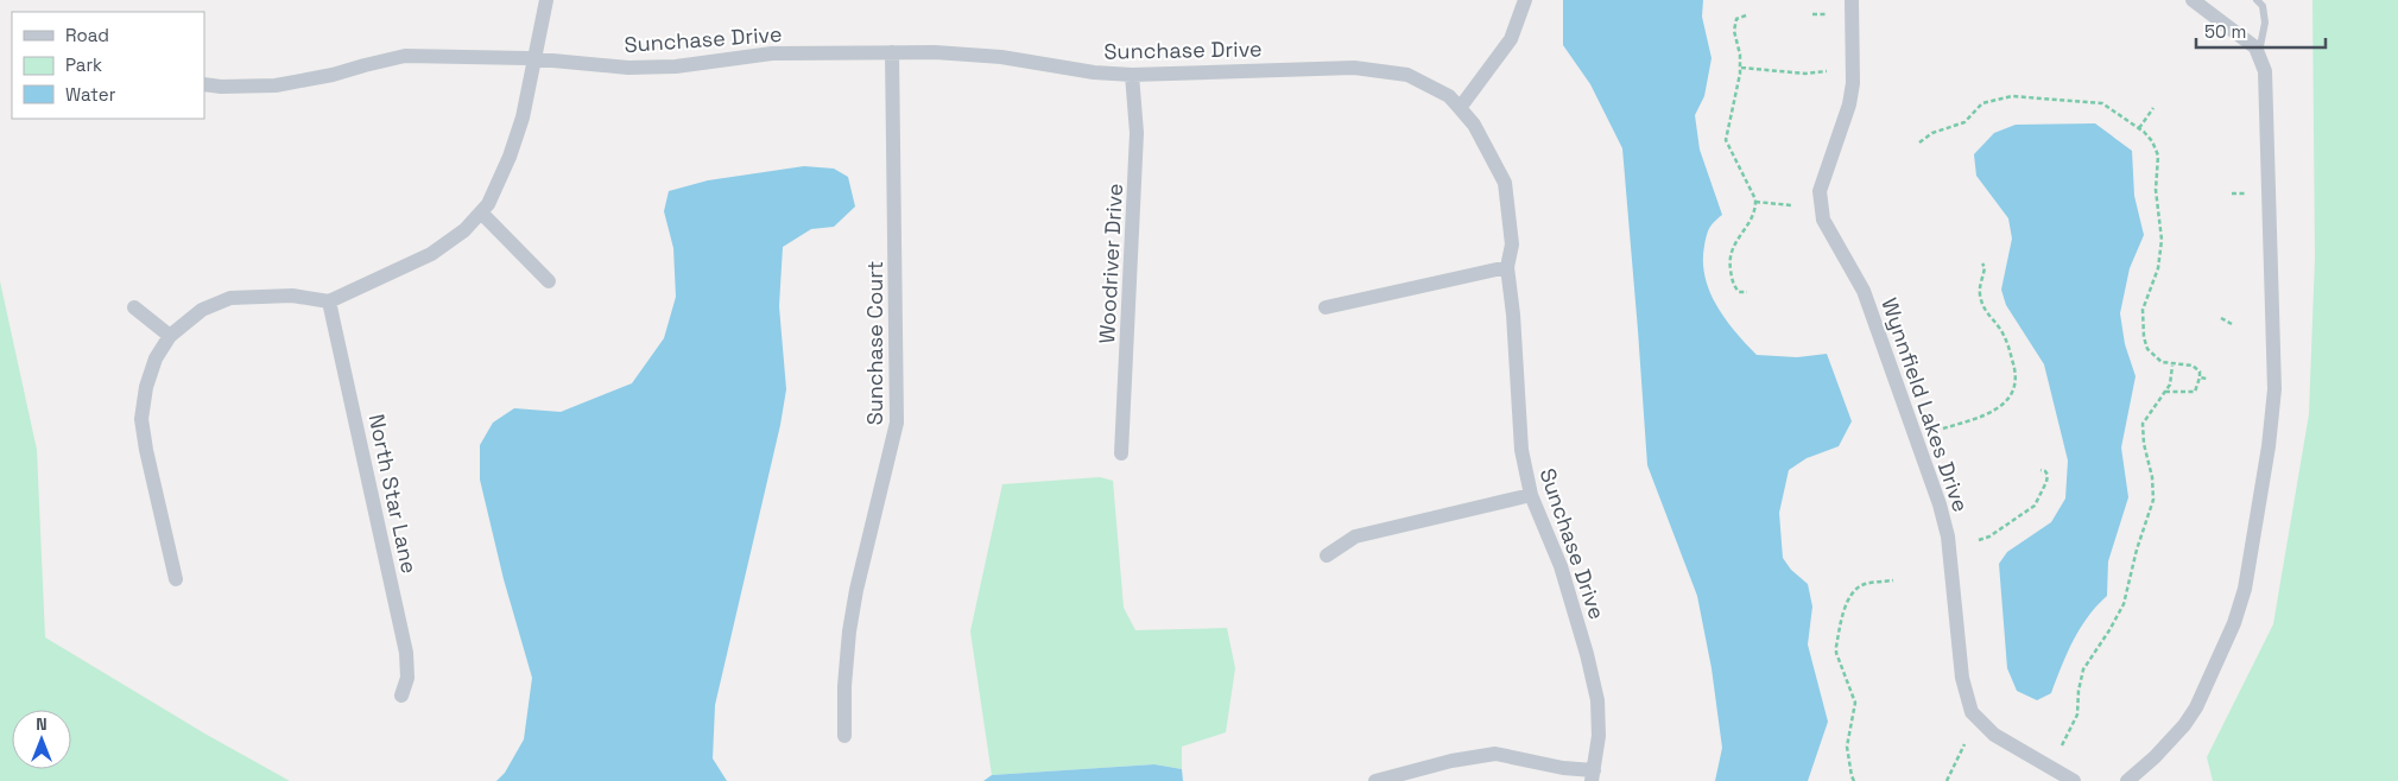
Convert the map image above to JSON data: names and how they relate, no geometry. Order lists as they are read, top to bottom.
{
  "streets": {
    "street": [
      "Sunchase Drive",
      "Woodriver Drive",
      "Sunchase Court",
      "Wynnfield Lakes Drive",
      "North Star Lane"
    ]
  },
  "crossings": [
    ["Sunchase Drive", "Woodriver Drive"],
    ["Sunchase Drive", "Sunchase Court"]
  ],
  "legend": ["Road", "Park", "Water"],
  "scale_bar": "50 m",
  "north": "top"
}
